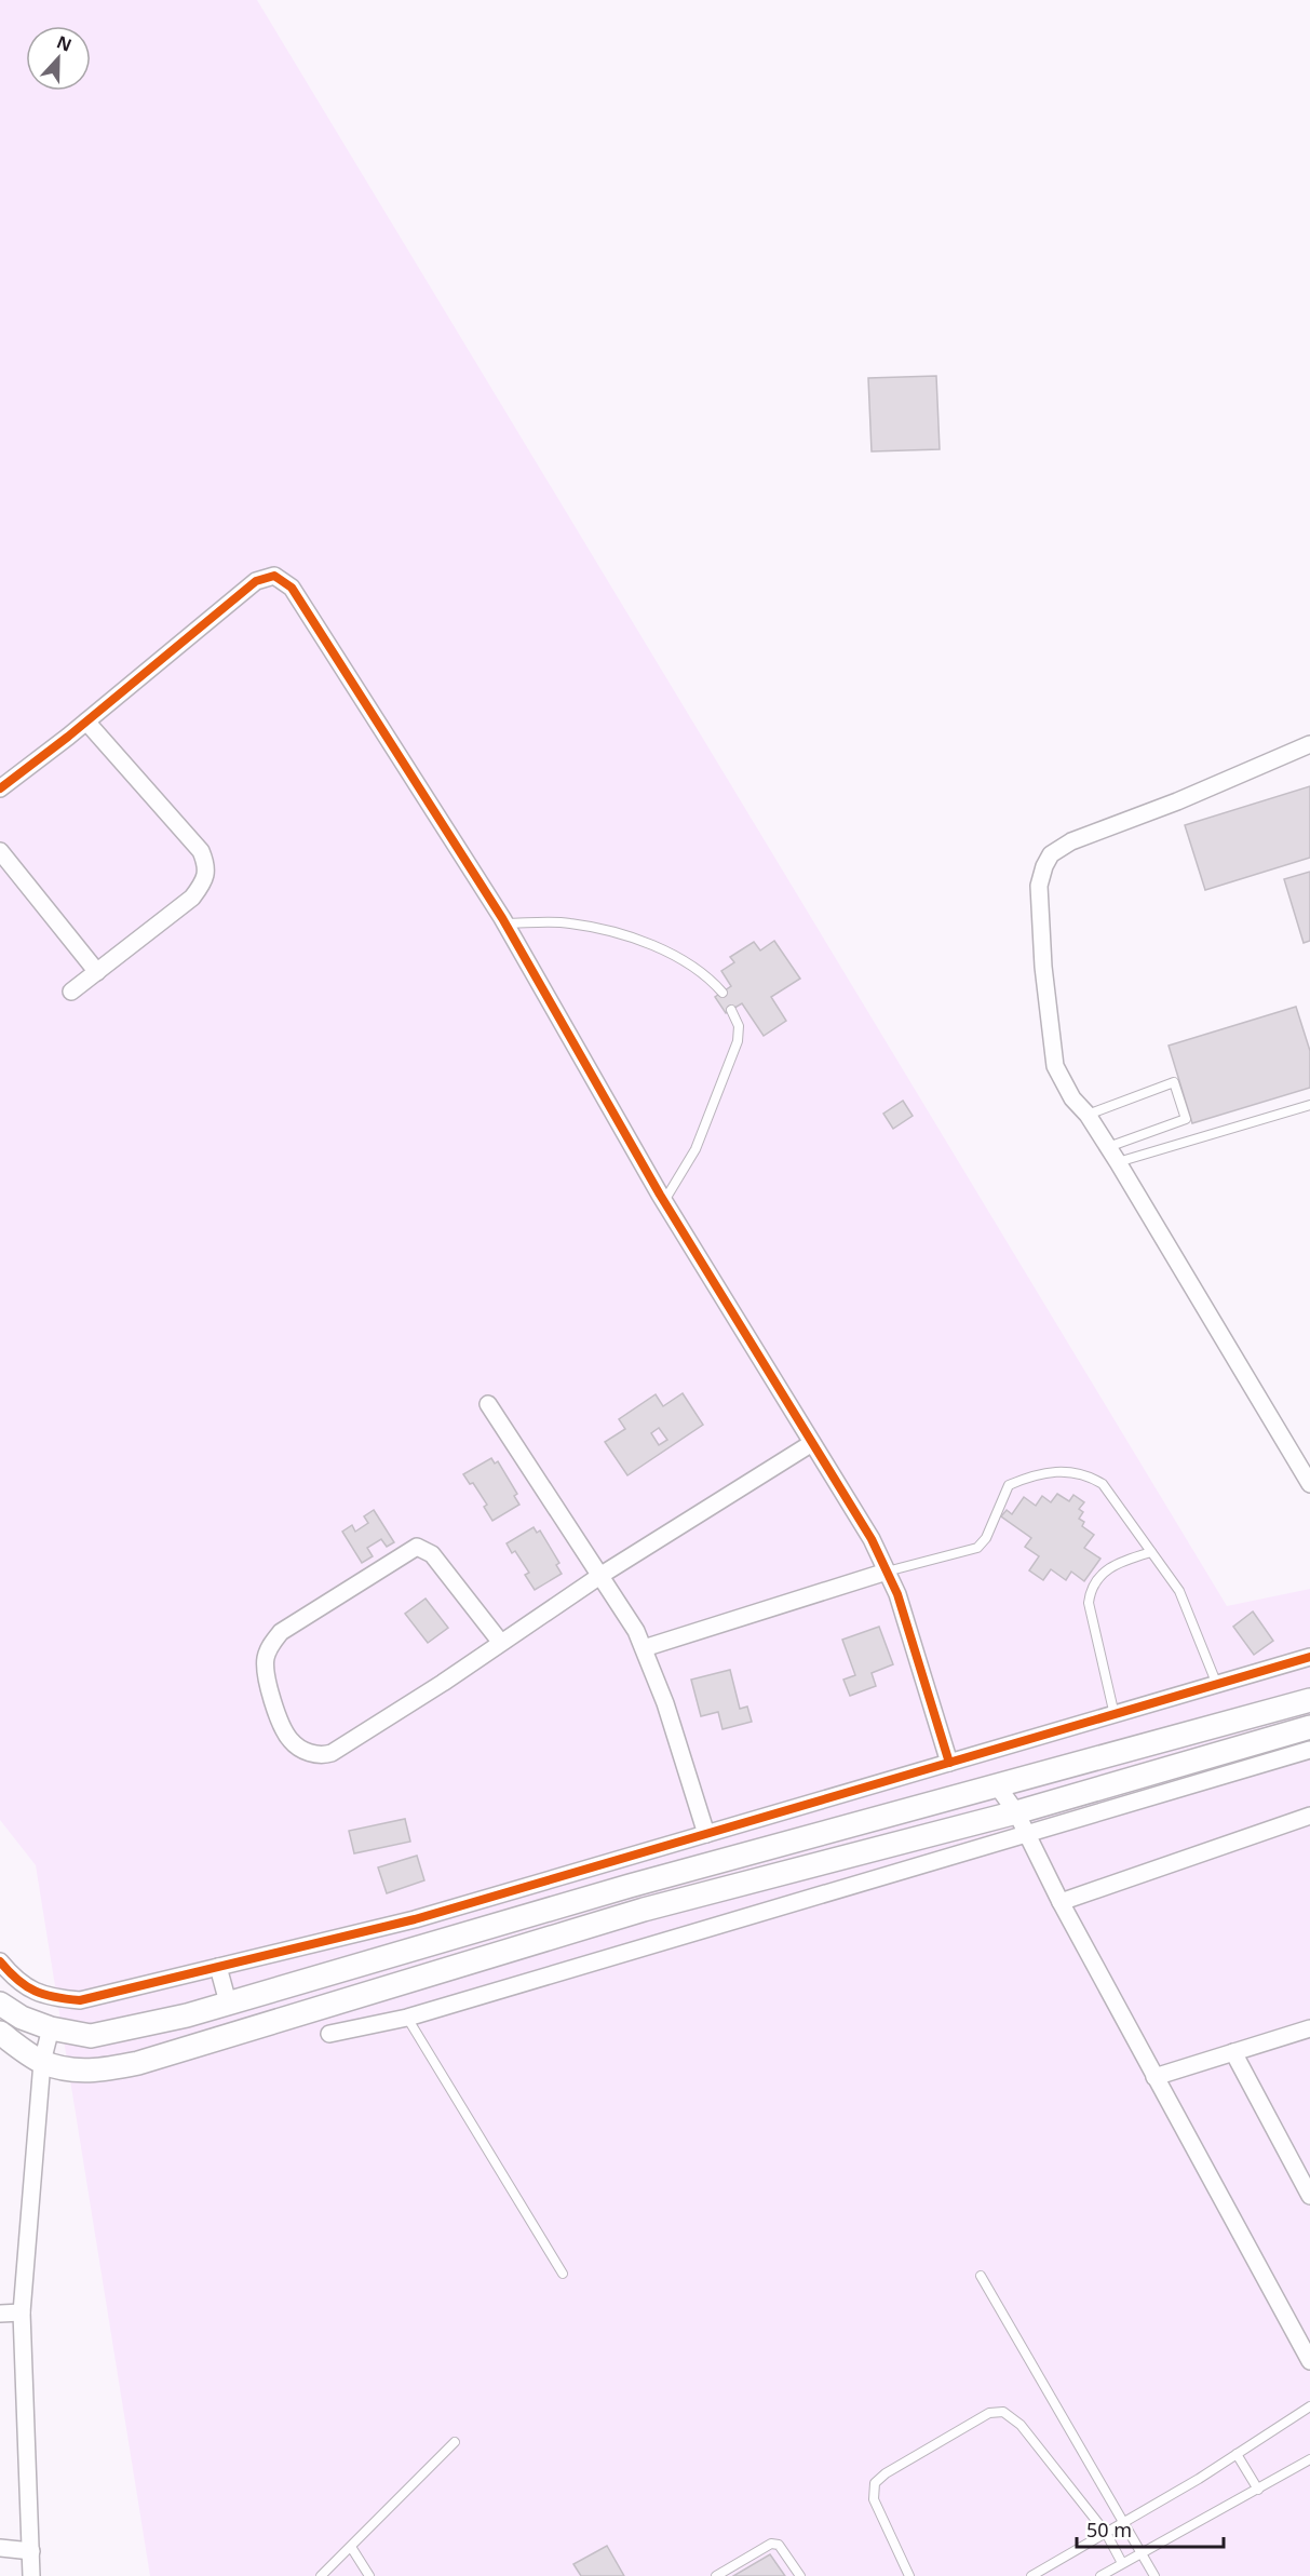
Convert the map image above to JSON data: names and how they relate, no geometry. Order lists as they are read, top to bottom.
{
  "scale_bar": "50 m",
  "north": "top"
}
